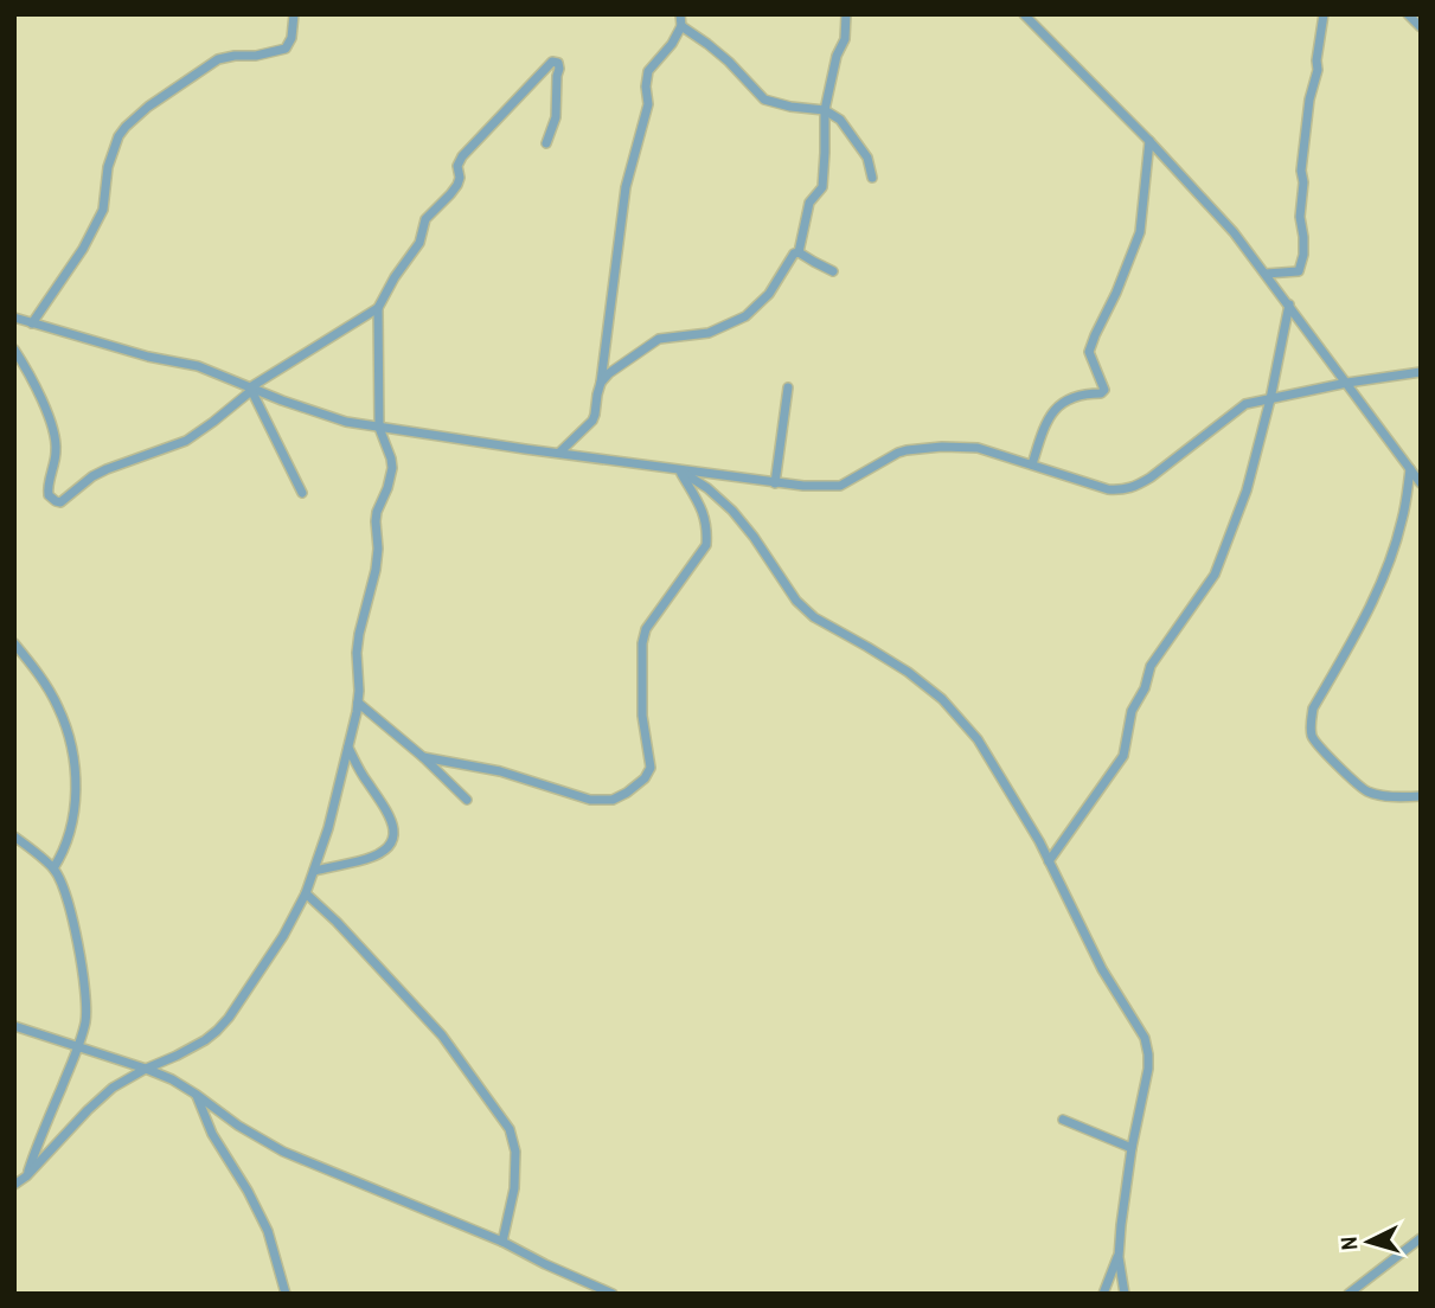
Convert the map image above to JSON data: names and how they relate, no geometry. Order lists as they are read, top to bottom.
{
  "north": "left"
}
